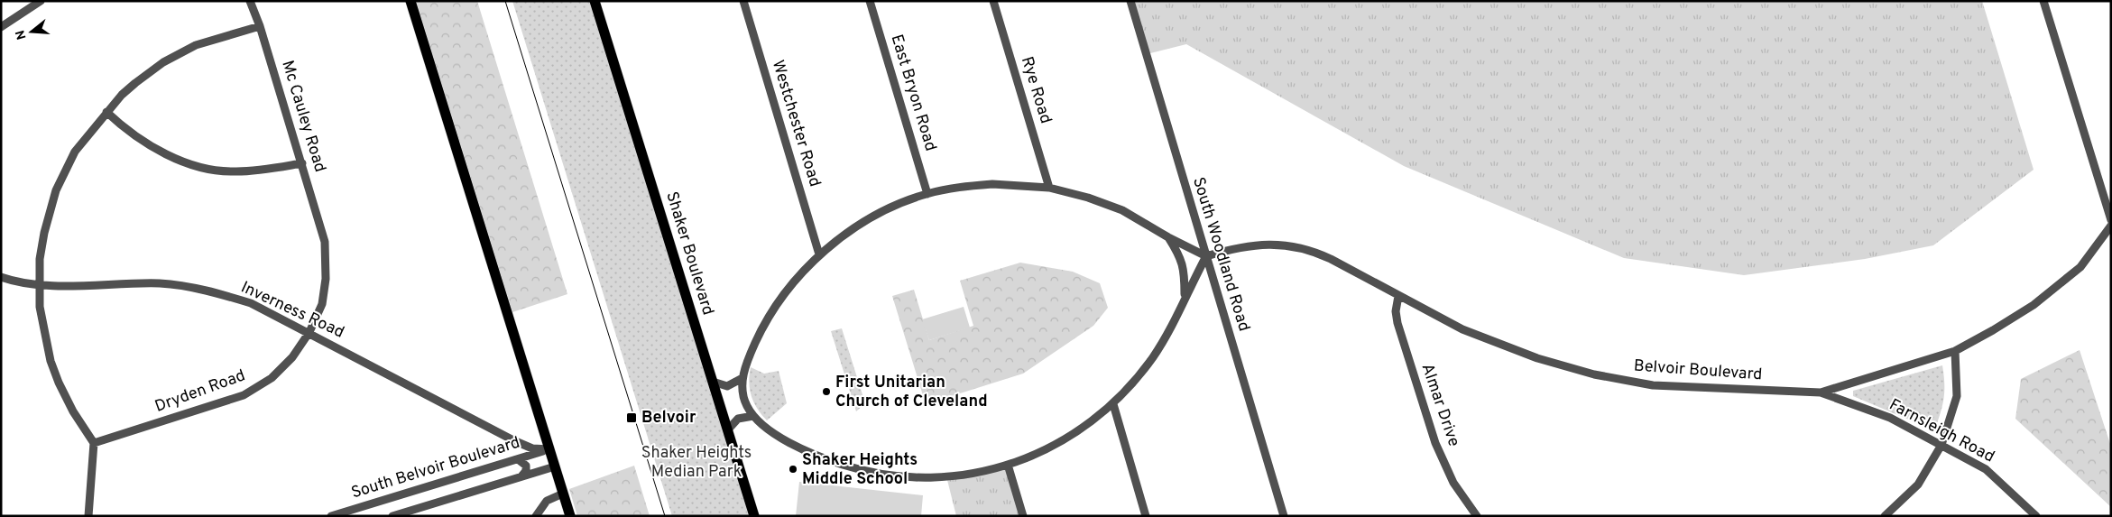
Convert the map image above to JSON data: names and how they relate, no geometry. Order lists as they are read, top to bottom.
{
  "streets": {
    "main road": ["Shaker Boulevard"],
    "street": [
      "Rye Road",
      "East Bryon Road",
      "Mc Cauley Road",
      "Westchester Road",
      "South Woodland Road",
      "Inverness Road",
      "Belvoir Boulevard",
      "Dryden Road",
      "Almar Drive",
      "Farnsleigh Road",
      "South Belvoir Boulevard"
    ]
  },
  "crossings": [
    ["Mc Cauley Road", "Dryden Road"],
    ["South Woodland Road", "Belvoir Boulevard"],
    ["Inverness Road", "Dryden Road"],
    ["Inverness Road", "South Belvoir Boulevard"],
    ["Belvoir Boulevard", "Almar Drive"],
    ["Belvoir Boulevard", "Farnsleigh Road"]
  ],
  "parks": ["Shaker Heights Median Park"],
  "places": {
    "other": ["First Unitarian Church of Cleveland", "Shaker Heights Middle School"],
    "transit": ["Belvoir"]
  },
  "north": "left"
}
